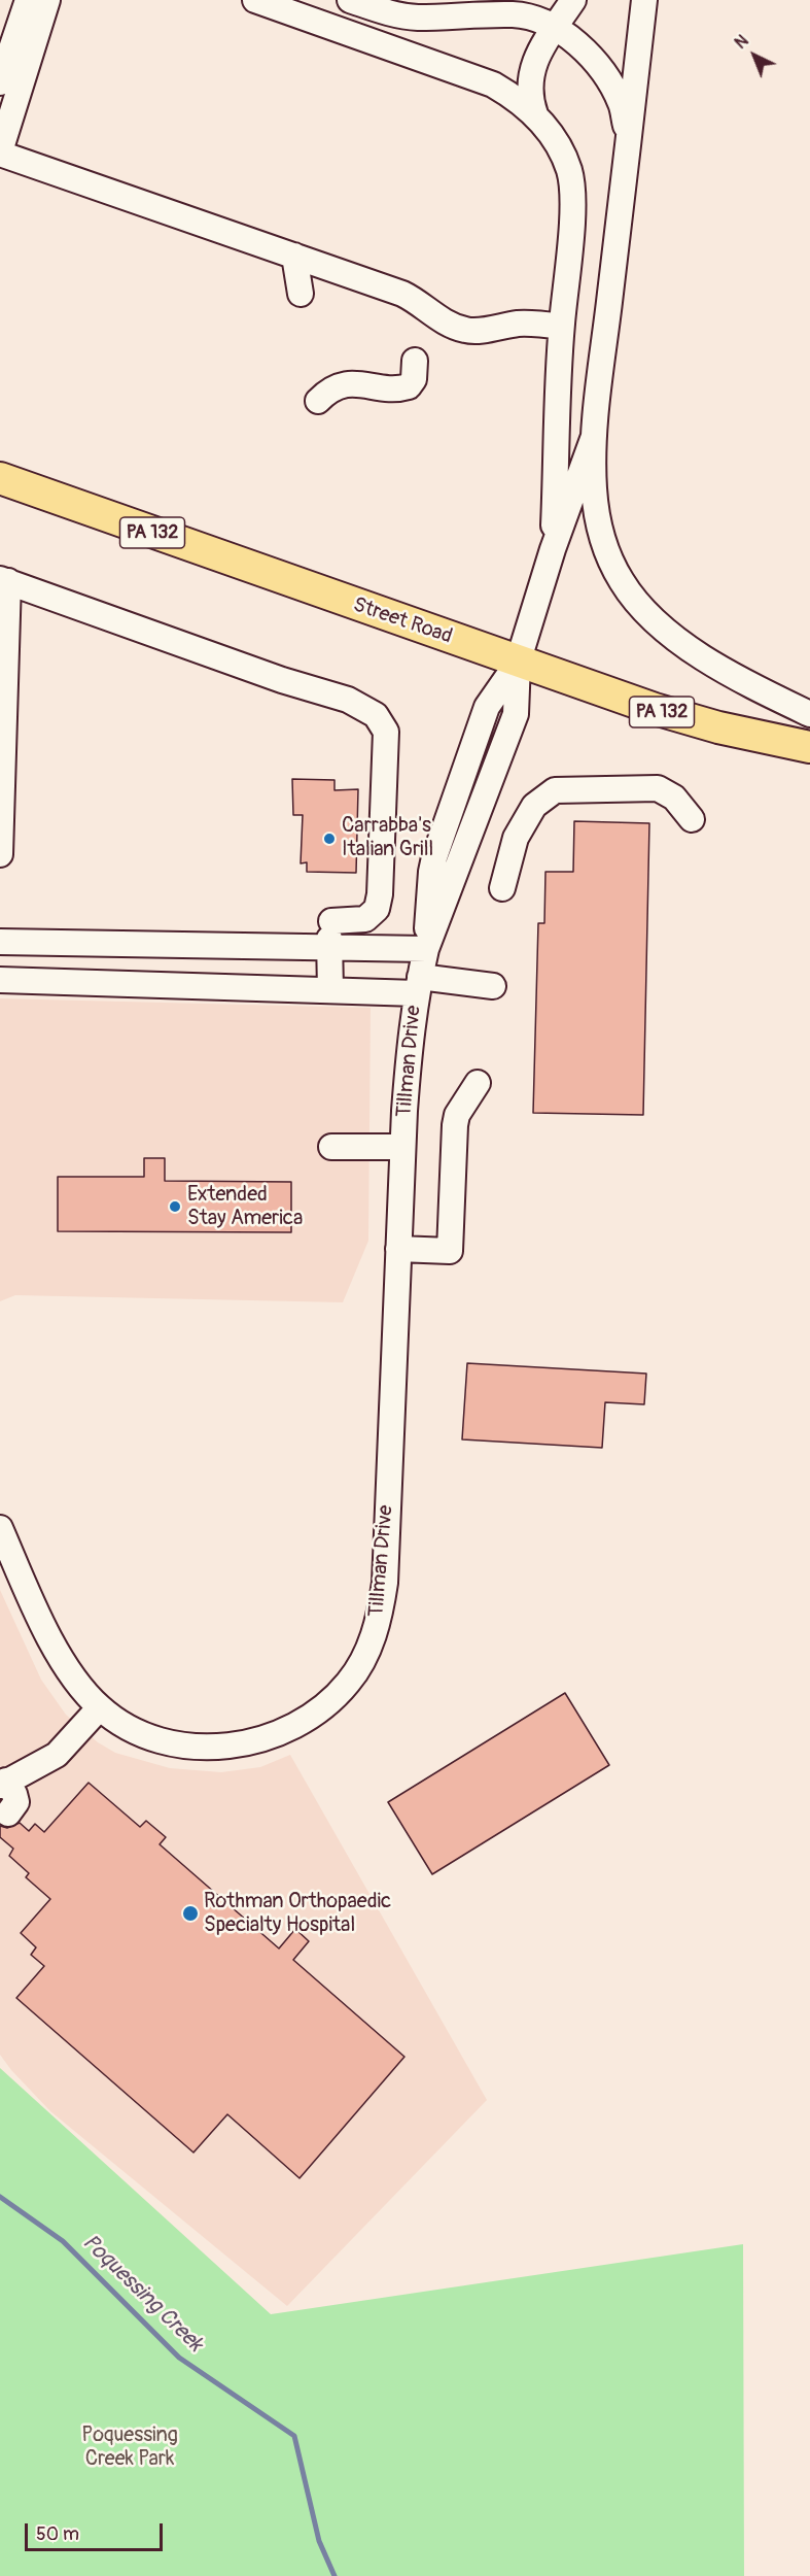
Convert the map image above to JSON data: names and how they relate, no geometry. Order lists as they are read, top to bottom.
{
  "streets": {
    "main road": ["PA 132", "Street Road"],
    "street": ["Tillman Drive"]
  },
  "crossings": [
    ["Street Road", "Tillman Drive"]
  ],
  "water": ["Poquessing Creek"],
  "parks": ["Poquessing Creek Park"],
  "places": ["Carrabba's Italian Grill", "Extended Stay America", "Rothman Orthopaedic Specialty Hospital"],
  "scale_bar": "50 m",
  "north": "top left"
}
